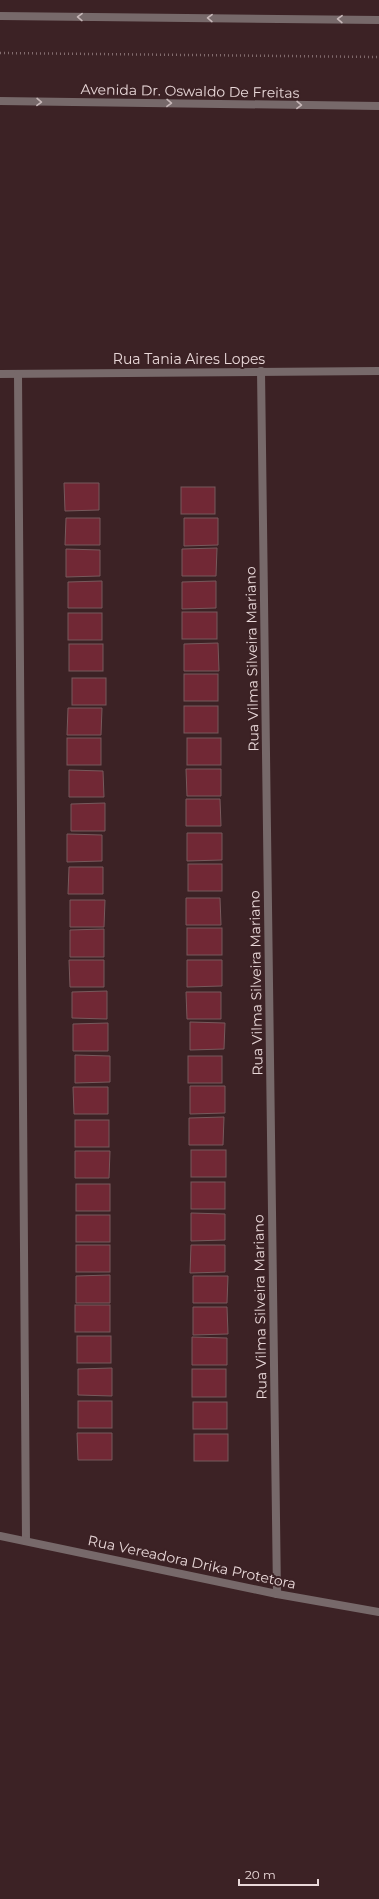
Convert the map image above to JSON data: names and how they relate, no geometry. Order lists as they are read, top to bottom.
{
  "streets": {
    "street": [
      "Avenida Dr. Oswaldo De Freitas",
      "Rua Tania Aires Lopes",
      "Rua Vilma Silveira Mariano",
      "Rua Vereadora Drika Protetora"
    ]
  },
  "crossings": [
    ["Rua Tania Aires Lopes", "Rua Vilma Silveira Mariano"],
    ["Rua Vilma Silveira Mariano", "Rua Vereadora Drika Protetora"]
  ],
  "one_way": ["Avenida Dr. Oswaldo De Freitas"],
  "scale_bar": "20 m"
}
